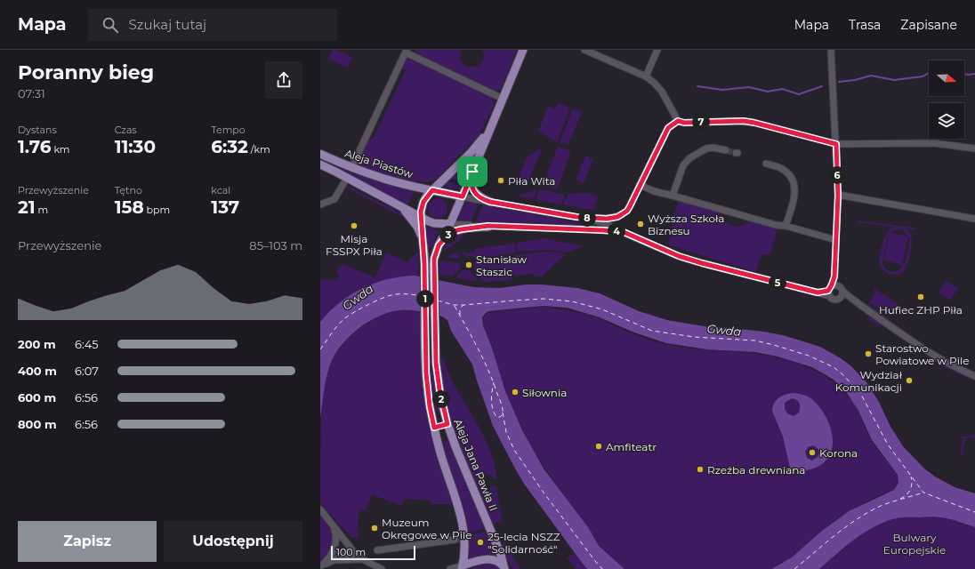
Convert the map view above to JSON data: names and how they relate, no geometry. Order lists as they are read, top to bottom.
{
  "streets": {
    "main road": ["Aleja Piastów", "Aleja Jana Pawła II"]
  },
  "water": ["Gwda"],
  "parks": ["Bulwary Europejskie"],
  "places": [
    "Piła Wita",
    "Wyższa Szkoła Biznesu",
    "Misja FSSPX Piła",
    "Stanisław Staszic",
    "Hufiec ZHP Piła",
    "Starostwo Powiatowe w Pile",
    "Wydział Komunikacji",
    "Siłownia",
    "Amfiteatr",
    "Korona",
    "Rzeźba drewniana",
    "Muzeum Okręgowe w Pile",
    "25-lecia NSZZ \"Solidarność\""
  ],
  "scale_bar": "100 m",
  "north": "right",
  "page": {
    "header": "Mapa",
    "search": "Szukaj tutaj",
    "nav": ["Mapa", "Trasa", "Zapisane"],
    "heading": ["Poranny bieg", "07:31"],
    "stats": [
      ["Dystans", "1.76 km"],
      ["Czas", "11:30"],
      ["Tempo", "6:32 /km"],
      ["Przewyższenie", "21 m"],
      ["Tętno", "158 bpm"],
      ["kcal", "137"]
    ],
    "pins": [
      "7",
      "6",
      "8",
      "4",
      "3",
      "5",
      "1",
      "2"
    ],
    "chart": ["Przewyższenie", "85–103 m"],
    "list": [
      {
        "name": "200 m",
        "note": "6:45"
      },
      {
        "name": "400 m",
        "note": "6:07"
      },
      {
        "name": "600 m",
        "note": "6:56"
      },
      {
        "name": "800 m",
        "note": "6:56"
      }
    ],
    "buttons": ["Zapisz", "Udostępnij"],
    "scale": "100 m"
  }
}
